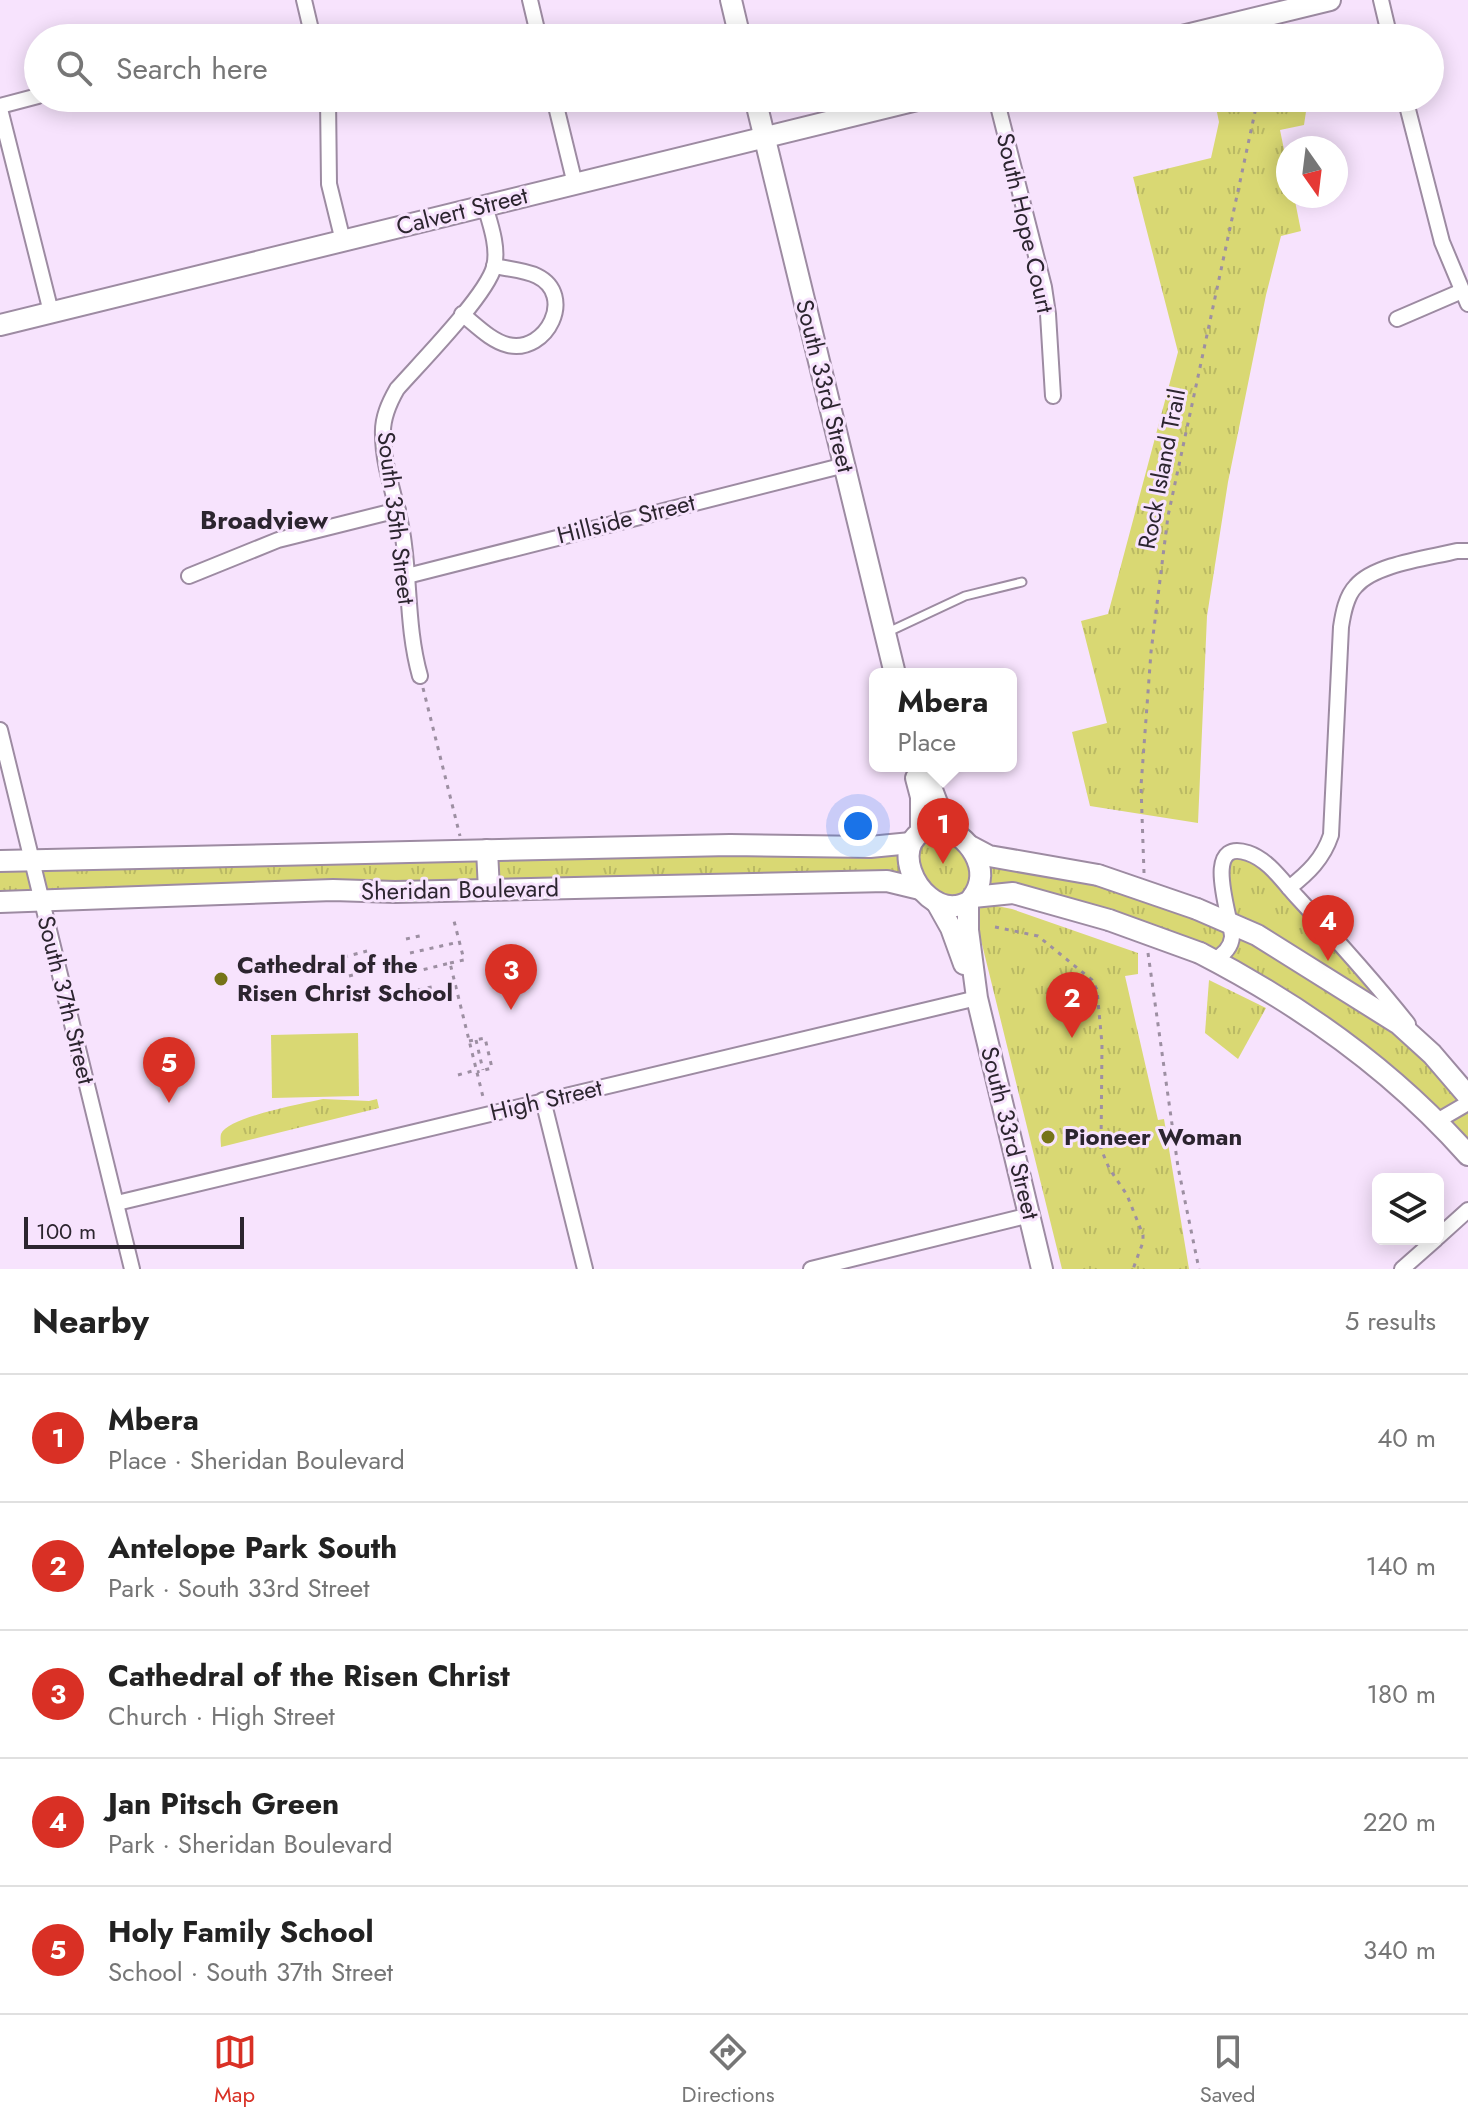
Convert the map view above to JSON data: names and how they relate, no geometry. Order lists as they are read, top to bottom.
{
  "streets": {
    "main road": ["Calvert Street", "South 33rd Street", "Sheridan Boulevard"],
    "street": [
      "South Hope Court",
      "South 35th Street",
      "Hillside Street",
      "South 37th Street",
      "High Street"
    ],
    "path": ["Rock Island Trail"]
  },
  "crossings": [
    ["Calvert Street", "South 33rd Street"],
    ["South 33rd Street", "Hillside Street"],
    ["South 33rd Street", "Sheridan Boulevard"],
    ["South 33rd Street", "High Street"],
    ["South 35th Street", "Hillside Street"],
    ["Sheridan Boulevard", "South 37th Street"],
    ["South 37th Street", "High Street"]
  ],
  "districts": ["Broadview"],
  "places": ["Cathedral of the Risen Christ School", "Pioneer Woman"],
  "scale_bar": "100 m",
  "north": "bottom",
  "page": {
    "search": "Search here",
    "popup": ["Mbera", "Place"],
    "pins": [
      "1",
      "4",
      "3",
      "2",
      "5"
    ],
    "scale": "100 m",
    "heading": ["Nearby", "5 results"],
    "list": [
      {
        "mark": "1",
        "name": "Mbera",
        "note": "Place · Sheridan Boulevard",
        "value": "40 m"
      },
      {
        "mark": "2",
        "name": "Antelope Park South",
        "note": "Park · South 33rd Street",
        "value": "140 m"
      },
      {
        "mark": "3",
        "name": "Cathedral of the Risen Christ",
        "note": "Church · High Street",
        "value": "180 m"
      },
      {
        "mark": "4",
        "name": "Jan Pitsch Green",
        "note": "Park · Sheridan Boulevard",
        "value": "220 m"
      },
      {
        "mark": "5",
        "name": "Holy Family School",
        "note": "School · South 37th Street",
        "value": "340 m"
      }
    ],
    "nav": ["Map", "Directions", "Saved"]
  }
}
